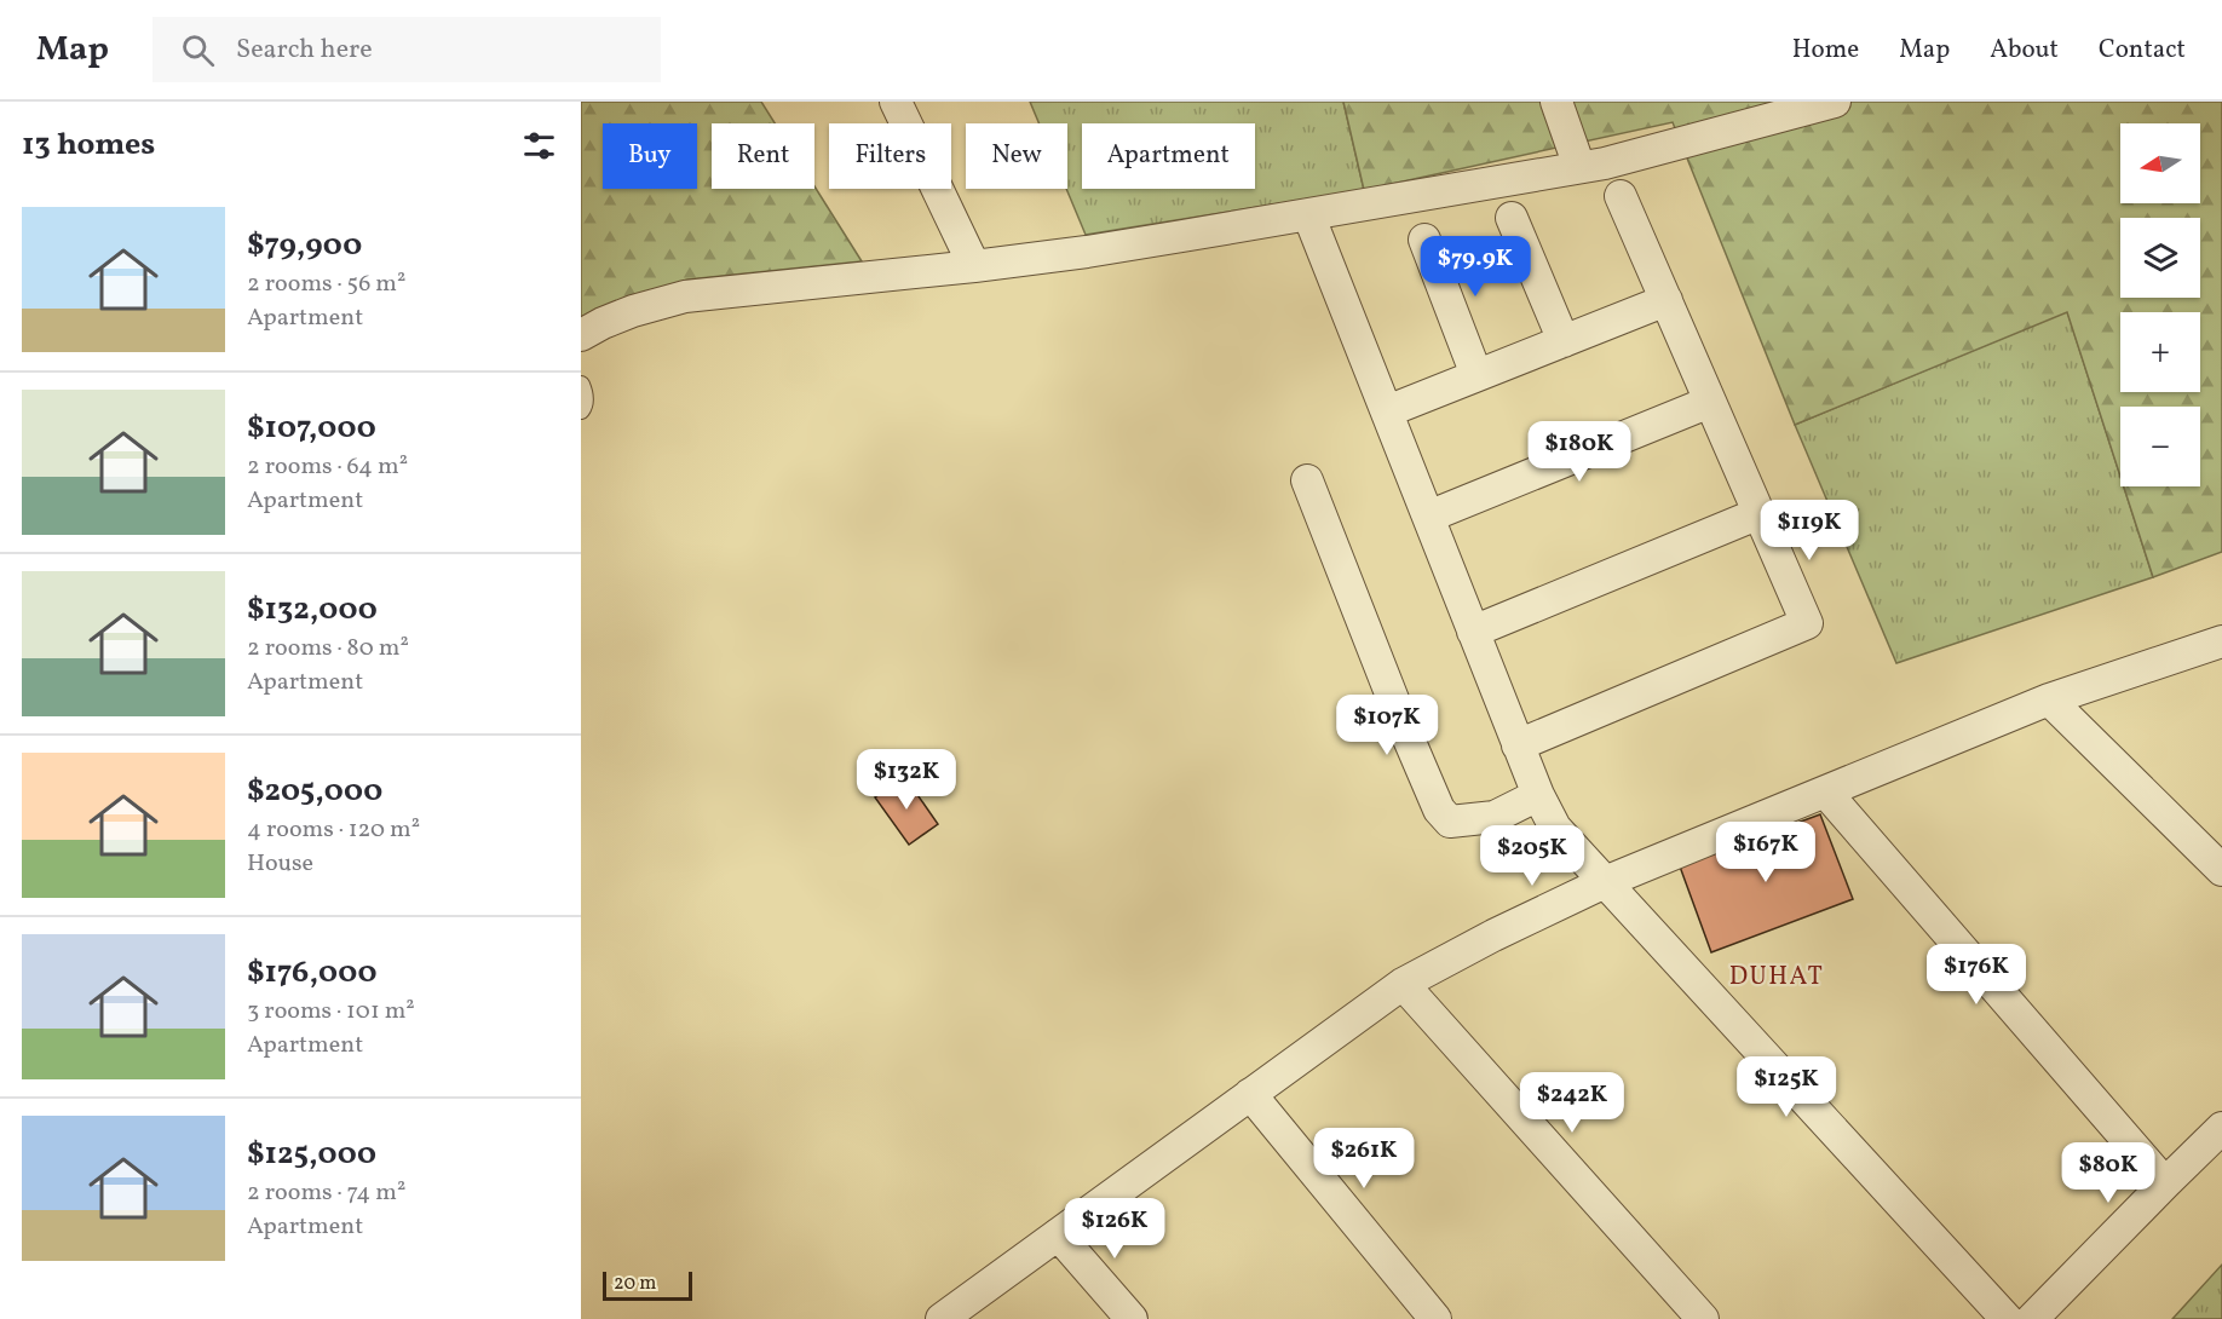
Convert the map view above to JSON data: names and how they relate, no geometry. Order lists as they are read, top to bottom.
{
  "districts": ["DUHAT"],
  "scale_bar": "20 m",
  "north": "left",
  "page": {
    "header": "Map",
    "search": "Search here",
    "nav": [
      "Home",
      "Map",
      "About",
      "Contact"
    ],
    "heading": "13 homes",
    "map_buttons": ["+", "−"],
    "chip": [
      "Buy",
      "Rent",
      "Filters",
      "New",
      "Apartment"
    ],
    "list": [
      {
        "name": "$79,900",
        "note": "2 rooms · 56 m² · Apartment"
      },
      {
        "name": "$107,000",
        "note": "2 rooms · 64 m² · Apartment"
      },
      {
        "name": "$132,000",
        "note": "2 rooms · 80 m² · Apartment"
      },
      {
        "name": "$205,000",
        "note": "4 rooms · 120 m² · House"
      },
      {
        "name": "$176,000",
        "note": "3 rooms · 101 m² · Apartment"
      },
      {
        "name": "$125,000",
        "note": "2 rooms · 74 m² · Apartment"
      }
    ],
    "price": [
      "$79.9K",
      "$180K",
      "$119K",
      "$107K",
      "$132K",
      "$167K",
      "$205K",
      "$176K",
      "$125K",
      "$242K",
      "$261K",
      "$80K",
      "$126K"
    ],
    "scale": "20 m"
  }
}
